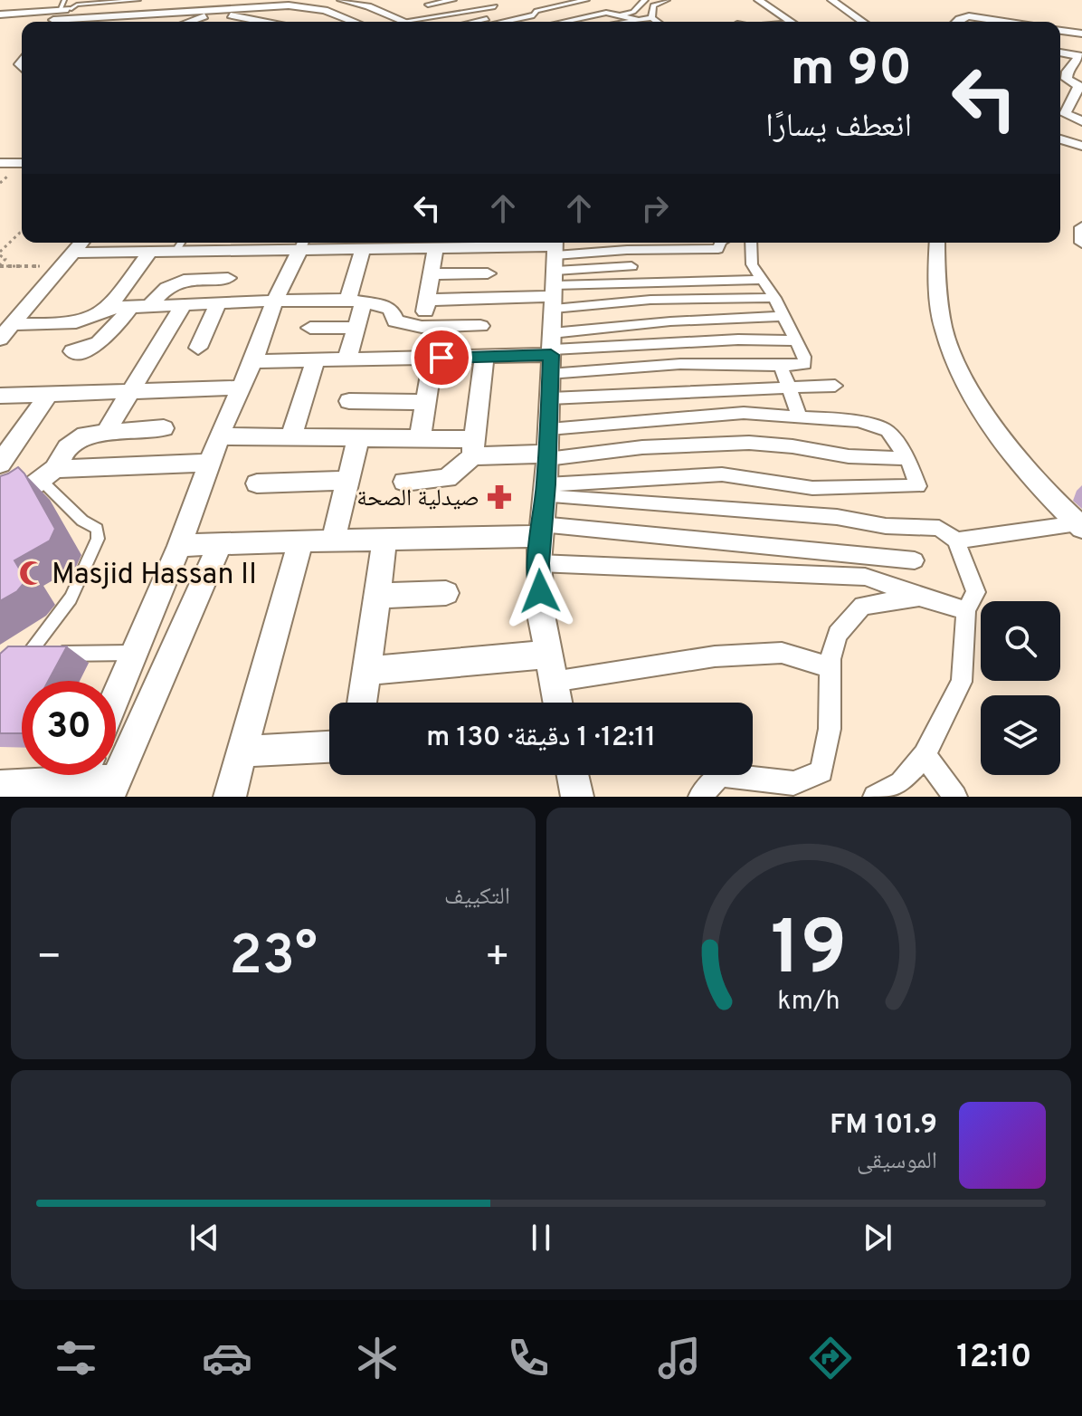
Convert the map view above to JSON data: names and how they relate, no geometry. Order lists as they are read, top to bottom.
{
  "places": {
    "pharmacy": ["صيدلية الصحة"],
    "mosque": ["Masjid Hassan II"]
  },
  "page": {
    "turn": ["90 m", "انعطف يسارًا"],
    "limit": "30",
    "trip": "12:11 · 1 دقيقة · 130 m",
    "tile": "التكييف",
    "heat": ["−", "23°", "+"],
    "song": ["101.9 FM", "الموسيقى"],
    "tabs": "12:10",
    "gauge": ["19", "km/h"]
  }
}
